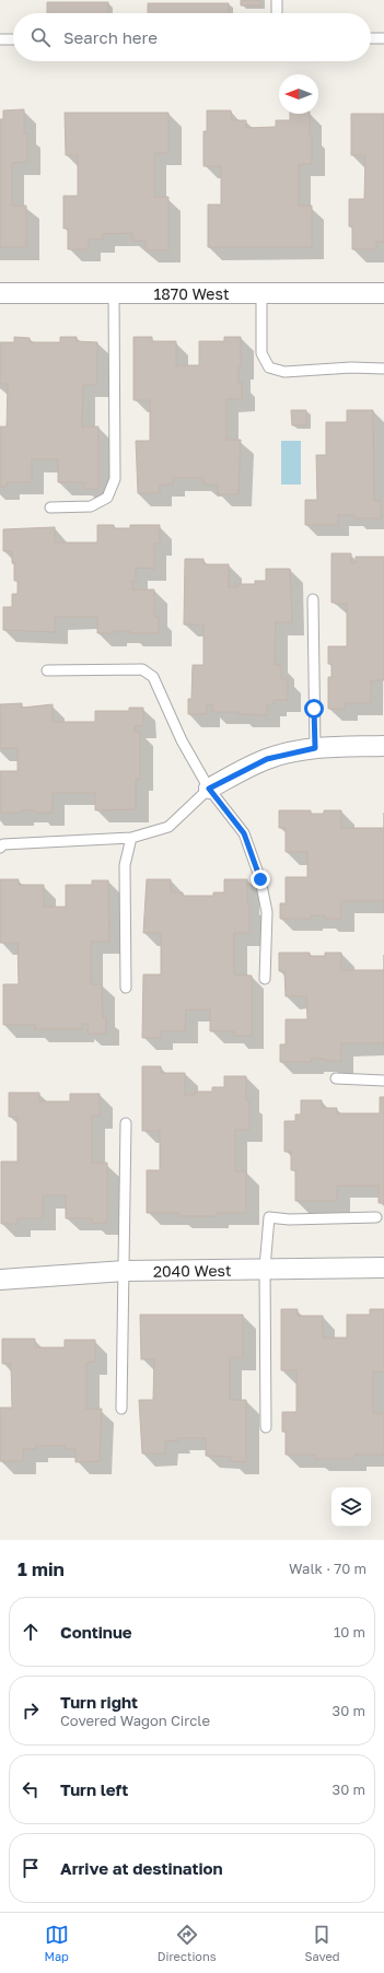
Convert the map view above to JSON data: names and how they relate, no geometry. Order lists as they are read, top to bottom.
{
  "streets": {
    "street": ["1870 West", "2040 West"]
  },
  "north": "left",
  "page": {
    "search": "Search here",
    "heading": ["1 min", "Walk · 70 m"],
    "list": [
      ["Continue", "10 m"],
      ["Turn right", "Covered Wagon Circle", "30 m"],
      ["Turn left", "30 m"],
      "Arrive at destination"
    ],
    "nav": ["Map", "Directions", "Saved"]
  }
}
